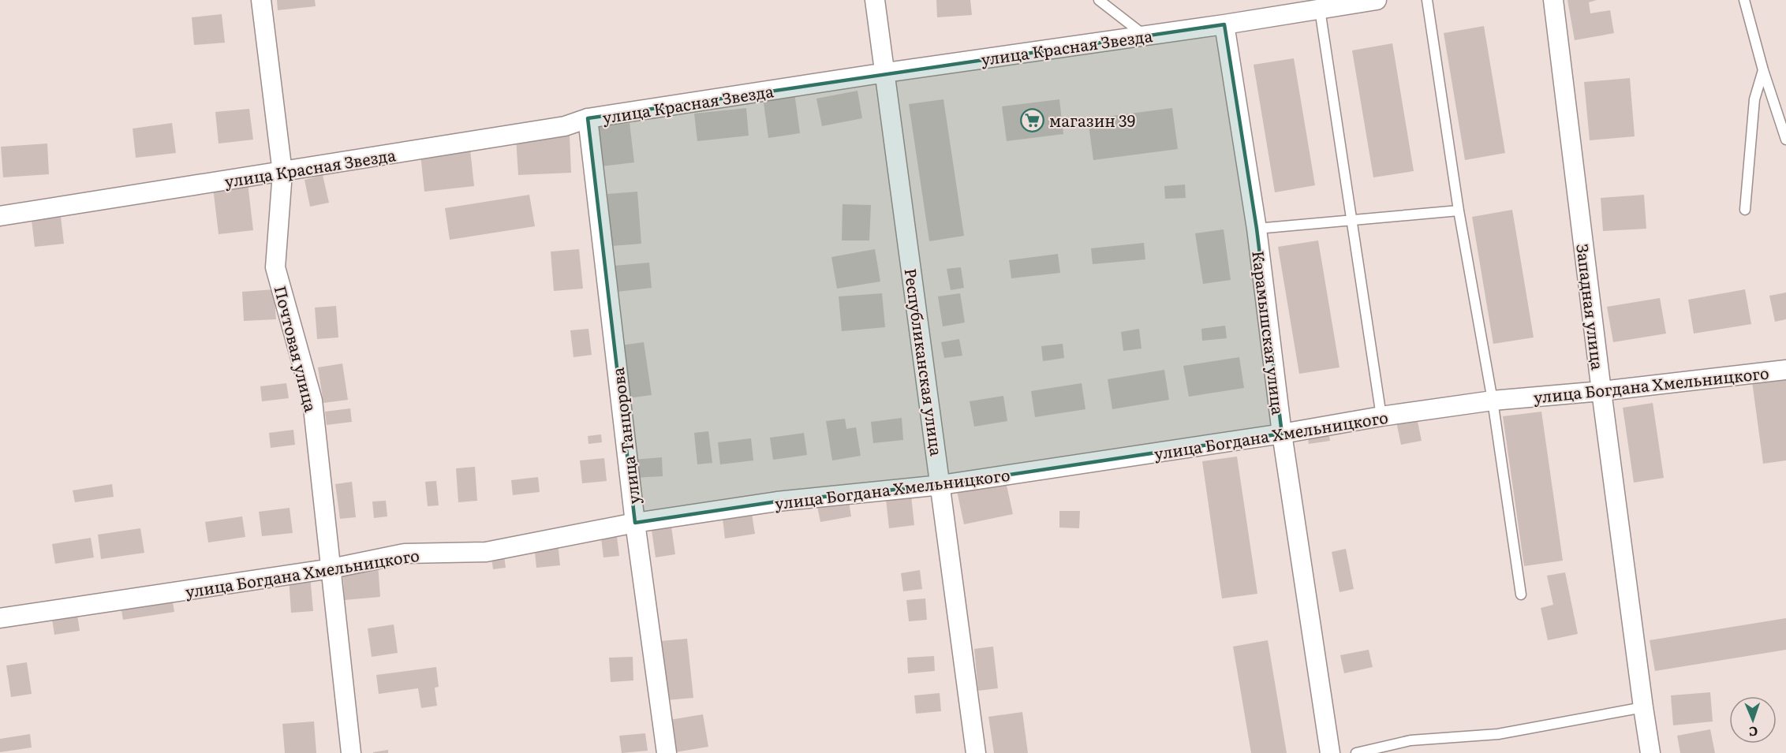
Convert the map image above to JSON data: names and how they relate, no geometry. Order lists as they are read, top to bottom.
{
  "streets": {
    "street": [
      "улица Красная Звезда",
      "Западная улица",
      "Карамышская улица",
      "Почтовая улица",
      "Республиканская улица",
      "улица Богдана Хмельницкого",
      "улица Танцорова"
    ]
  },
  "crossings": [
    ["улица Красная Звезда", "Карамышская улица"],
    ["улица Красная Звезда", "Почтовая улица"],
    ["улица Красная Звезда", "Республиканская улица"],
    ["улица Красная Звезда", "улица Танцорова"],
    ["Западная улица", "улица Богдана Хмельницкого"],
    ["Карамышская улица", "улица Богдана Хмельницкого"],
    ["Почтовая улица", "улица Богдана Хмельницкого"],
    ["Республиканская улица", "улица Богдана Хмельницкого"],
    ["улица Богдана Хмельницкого", "улица Танцорова"]
  ],
  "places": {
    "supermarket": ["магазин 39"]
  },
  "north": "bottom"
}
